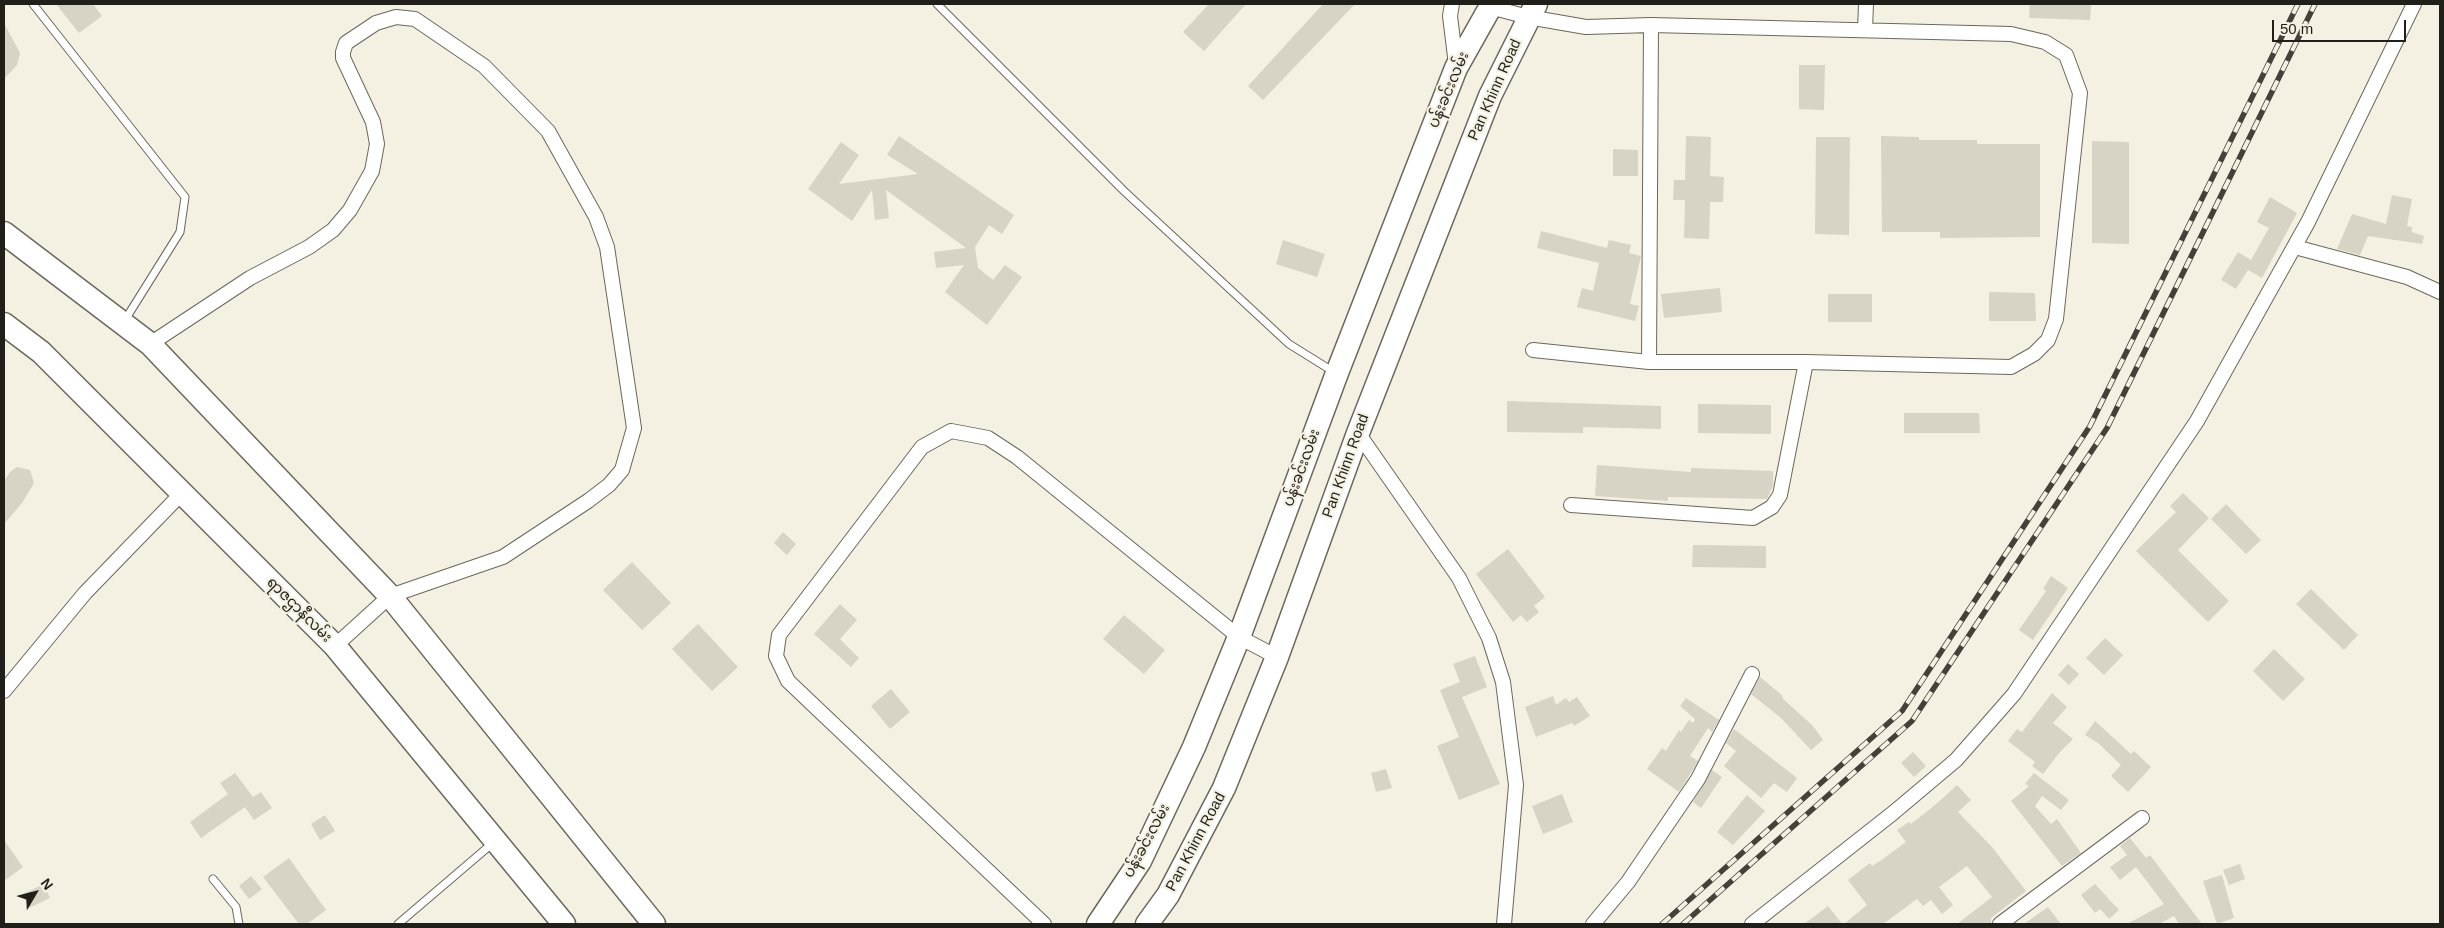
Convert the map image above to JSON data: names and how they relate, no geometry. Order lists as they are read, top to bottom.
{
  "streets": {
    "main road": ["ပန်းခင်းလမ်း", "Pan Khinn Road", "ရာဇဌာနီလမ်း"]
  },
  "scale_bar": "50 m",
  "north": "top right"
}
